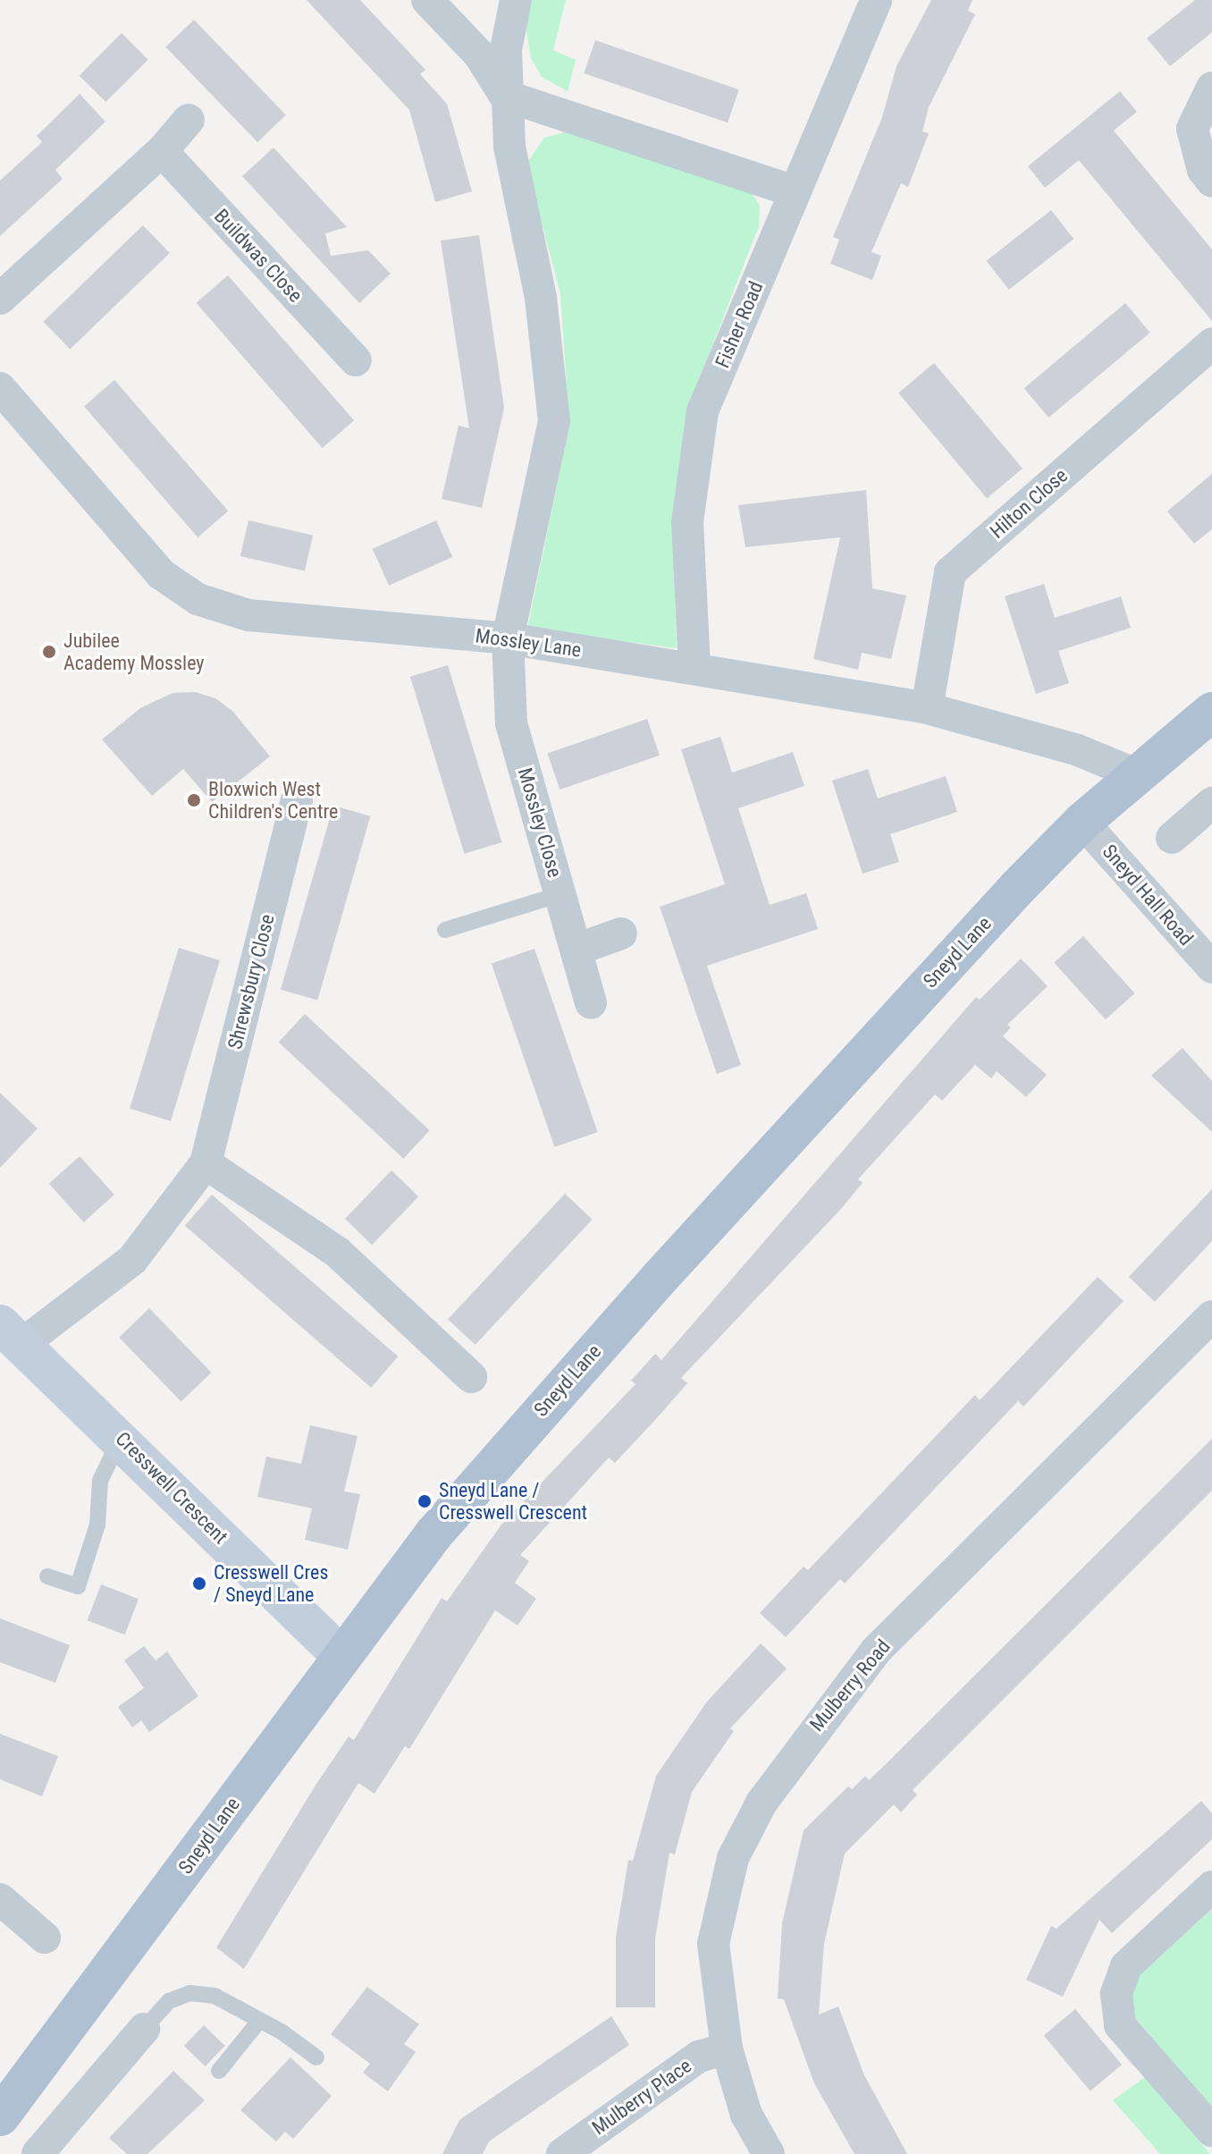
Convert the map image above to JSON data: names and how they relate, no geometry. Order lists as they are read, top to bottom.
{
  "streets": {
    "main road": ["Sneyd Lane"],
    "street": [
      "Buildwas Close",
      "Fisher Road",
      "Hilton Close",
      "Mossley Lane",
      "Mossley Close",
      "Sneyd Hall Road",
      "Shrewsbury Close",
      "Cresswell Crescent",
      "Mulberry Road",
      "Mulberry Place"
    ]
  },
  "crossings": [
    ["Fisher Road", "Mossley Lane"],
    ["Hilton Close", "Mossley Lane"],
    ["Mossley Lane", "Mossley Close"],
    ["Mossley Lane", "Sneyd Lane"],
    ["Sneyd Hall Road", "Sneyd Lane"],
    ["Sneyd Lane", "Cresswell Crescent"],
    ["Shrewsbury Close", "Cresswell Crescent"],
    ["Mulberry Road", "Mulberry Place"]
  ],
  "places": [
    "Jubilee Academy Mossley",
    "Bloxwich West Children's Centre",
    "Sneyd Lane / Cresswell Crescent",
    "Cresswell Cres / Sneyd Lane"
  ]
}
